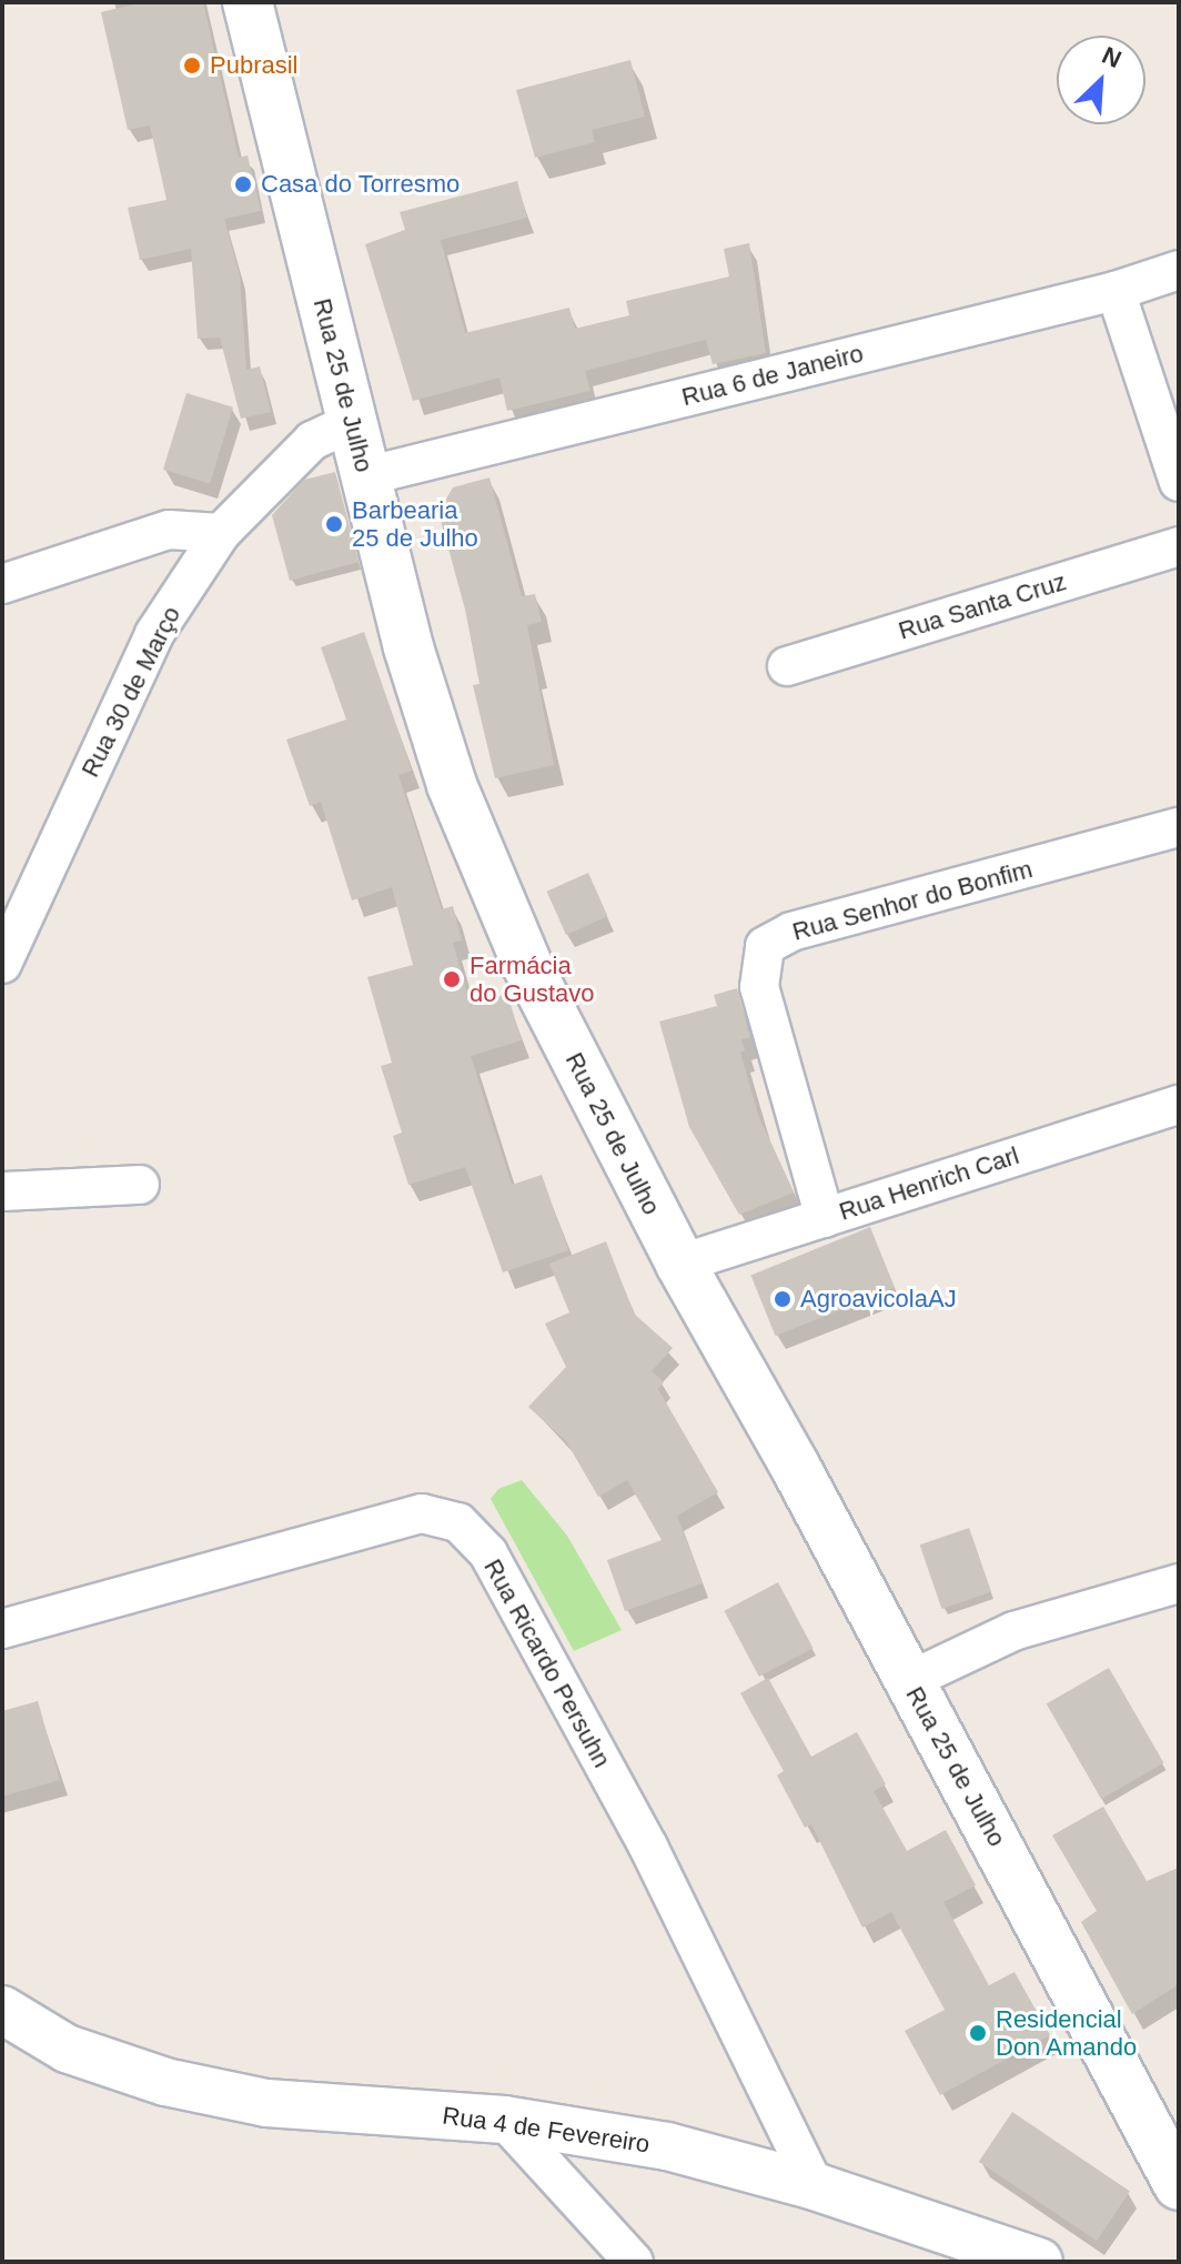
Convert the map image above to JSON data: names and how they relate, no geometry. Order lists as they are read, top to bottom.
{
  "streets": {
    "main road": ["Rua 25 de Julho"],
    "street": [
      "Rua 6 de Janeiro",
      "Rua Santa Cruz",
      "Rua 30 de Março",
      "Rua Senhor do Bonfim",
      "Rua Henrich Carl",
      "Rua Ricardo Persuhn",
      "Rua 4 de Fevereiro"
    ]
  },
  "crossings": [
    ["Rua 6 de Janeiro", "Rua 25 de Julho"],
    ["Rua 25 de Julho", "Rua 30 de Março"],
    ["Rua 25 de Julho", "Rua Henrich Carl"],
    ["Rua Senhor do Bonfim", "Rua Henrich Carl"],
    ["Rua Ricardo Persuhn", "Rua 4 de Fevereiro"]
  ],
  "places": [
    "Pubrasil",
    "Casa do Torresmo",
    "Barbearia 25 de Julho",
    "Farmácia do Gustavo",
    "AgroavicolaAJ",
    "Residencial Don Amando"
  ],
  "north": "top right"
}
